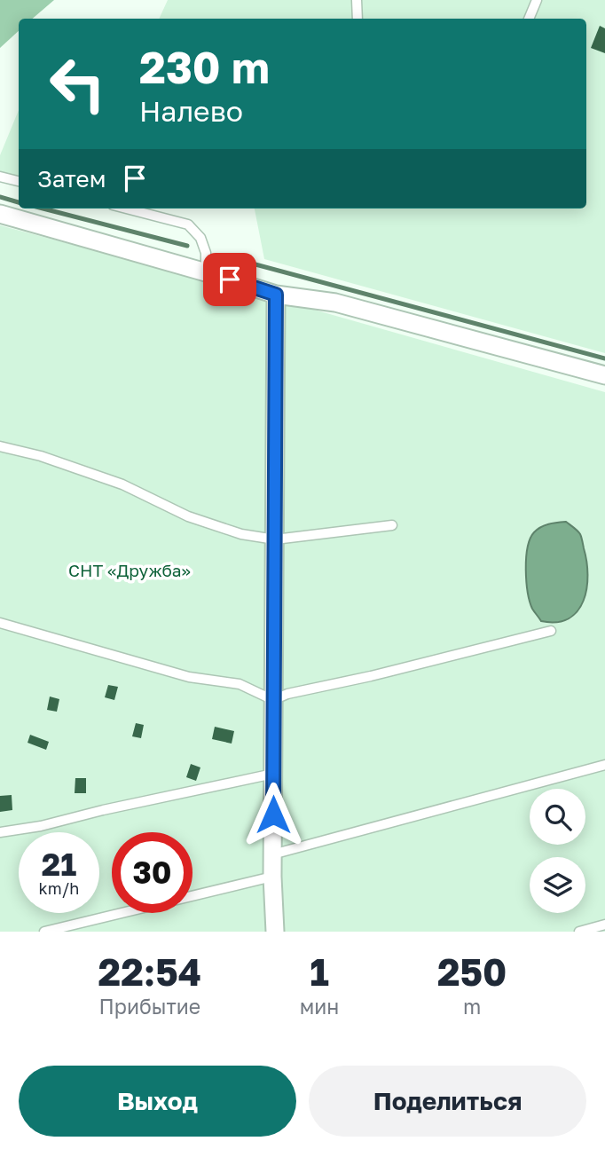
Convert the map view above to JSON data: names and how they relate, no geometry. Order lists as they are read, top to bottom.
{
  "parks": ["СНТ «Дружба»"],
  "page": {
    "turn": ["230 m", "Налево"],
    "then": "Затем",
    "speed": "21 km/h",
    "limit": "30",
    "eta": [
      "22:54",
      "Прибытие",
      "1",
      "мин",
      "250",
      "m"
    ],
    "buttons": ["Выход", "Поделиться"]
  }
}
